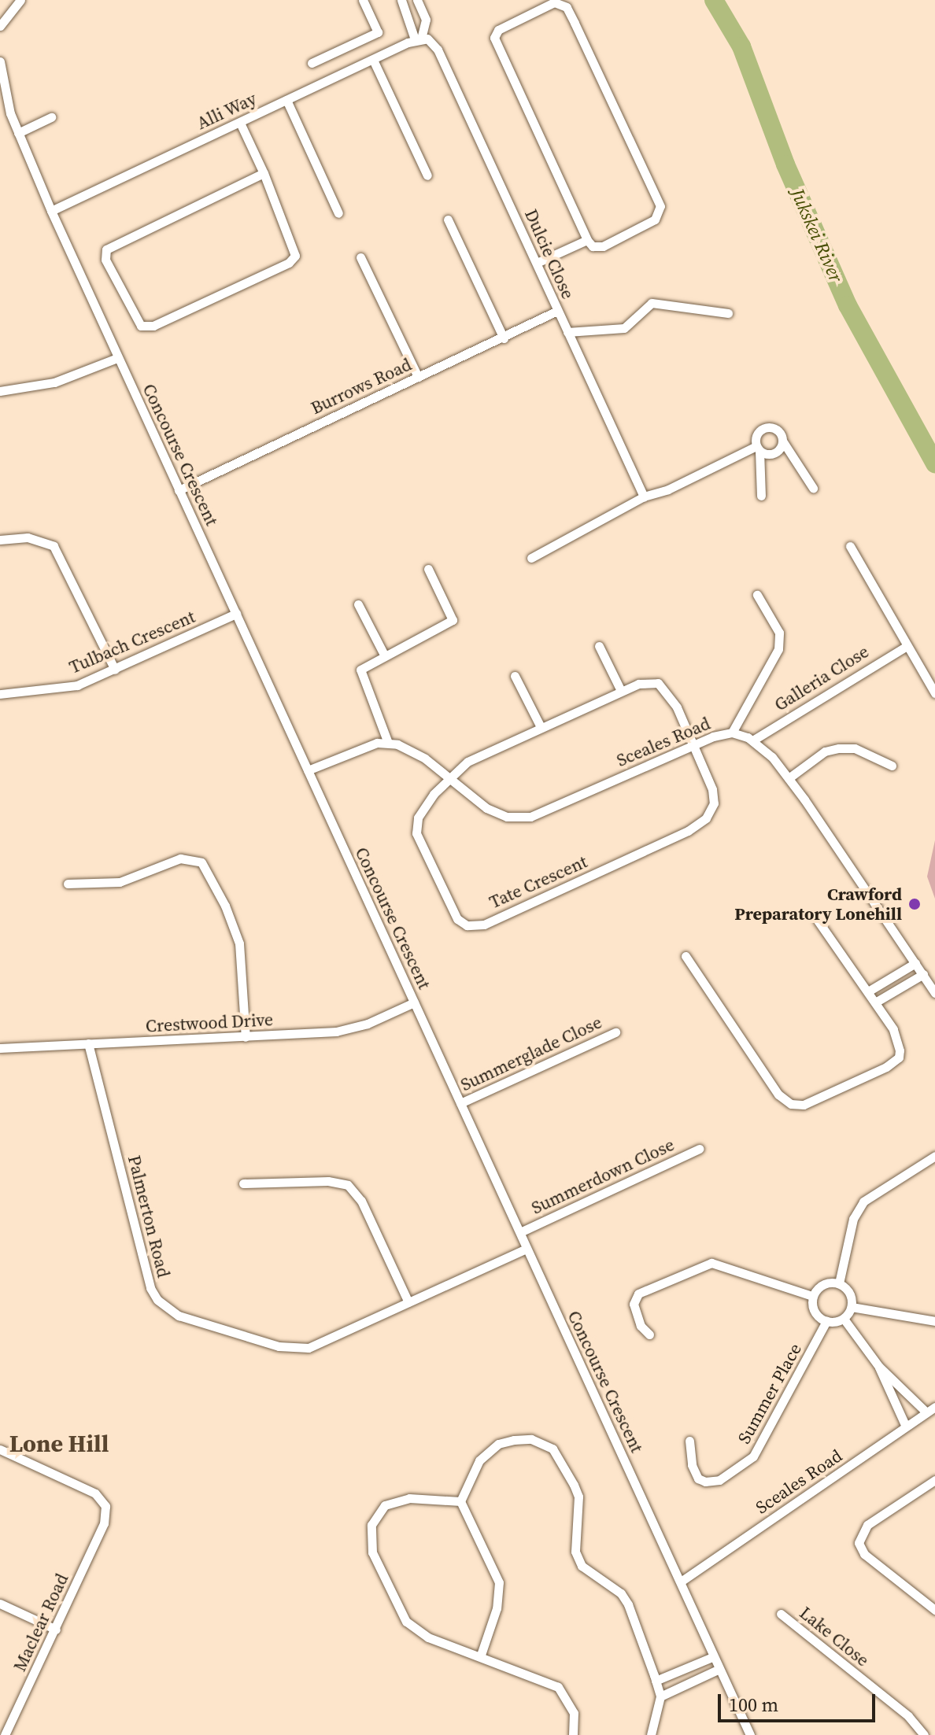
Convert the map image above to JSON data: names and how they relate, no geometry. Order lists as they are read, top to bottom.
{
  "streets": {
    "street": [
      "Alli Way",
      "Dulcie Close",
      "Burrows Road",
      "Concourse Crescent",
      "Tulbach Crescent",
      "Galleria Close",
      "Sceales Road",
      "Tate Crescent",
      "Crestwood Drive",
      "Summerglade Close",
      "Summerdown Close",
      "Palmerton Road",
      "Summer Place",
      "Maclear Road",
      "Lake Close"
    ]
  },
  "crossings": [
    ["Alli Way", "Dulcie Close"],
    ["Alli Way", "Concourse Crescent"],
    ["Dulcie Close", "Burrows Road"],
    ["Burrows Road", "Concourse Crescent"],
    ["Concourse Crescent", "Tulbach Crescent"],
    ["Concourse Crescent", "Sceales Road"],
    ["Concourse Crescent", "Crestwood Drive"],
    ["Concourse Crescent", "Summerglade Close"],
    ["Concourse Crescent", "Summerdown Close"],
    ["Concourse Crescent", "Palmerton Road"],
    ["Galleria Close", "Sceales Road"],
    ["Sceales Road", "Tate Crescent"],
    ["Crestwood Drive", "Palmerton Road"]
  ],
  "districts": ["Lone Hill"],
  "water": ["Jukskei River"],
  "places": ["Crawford Preparatory Lonehill"],
  "scale_bar": "100 m"
}
